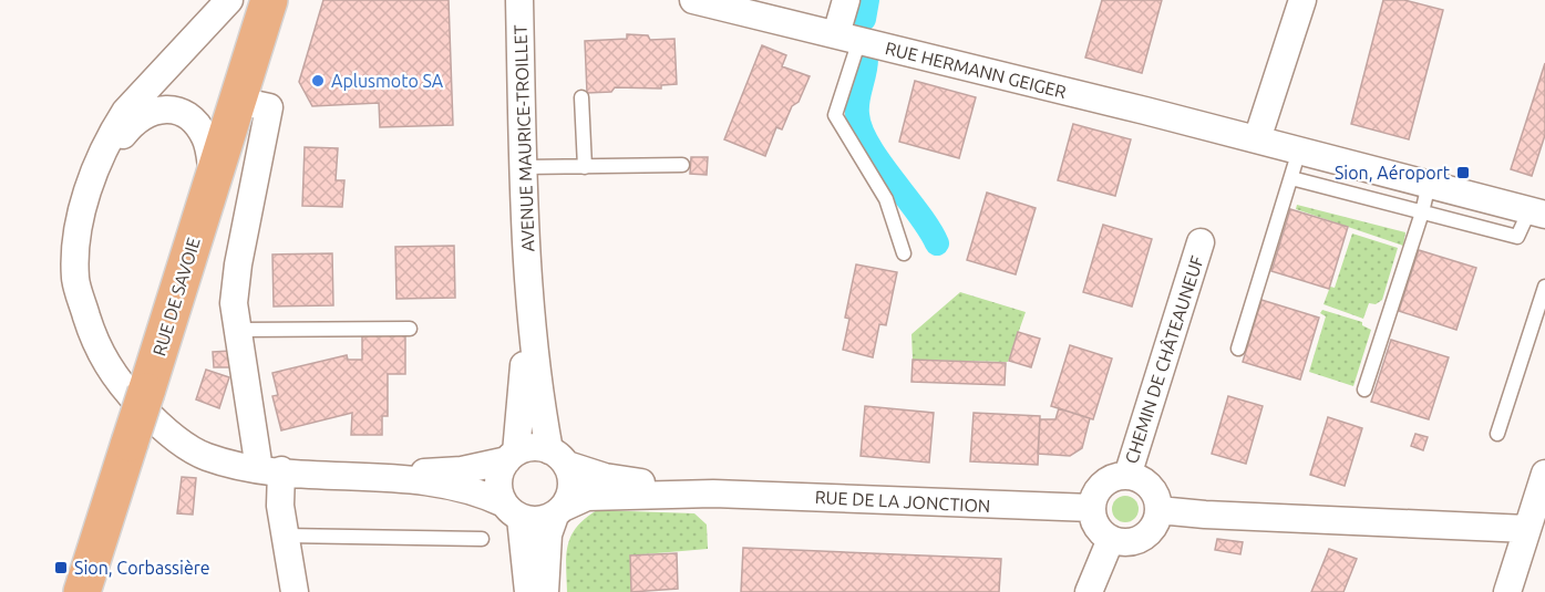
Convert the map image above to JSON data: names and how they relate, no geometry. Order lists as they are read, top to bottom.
{
  "streets": {
    "main road": ["RUE DE SAVOIE"],
    "street": [
      "RUE HERMANN GEIGER",
      "AVENUE MAURICE-TROILLET",
      "CHEMIN DE CHÂTEAUNEUF",
      "RUE DE LA JONCTION"
    ]
  },
  "crossings": [
    ["AVENUE MAURICE-TROILLET", "RUE DE LA JONCTION"],
    ["CHEMIN DE CHÂTEAUNEUF", "RUE DE LA JONCTION"]
  ],
  "places": {
    "other": ["Aplusmoto SA"],
    "transit": ["Sion, Aéroport", "Sion, Corbassière"]
  }
}
